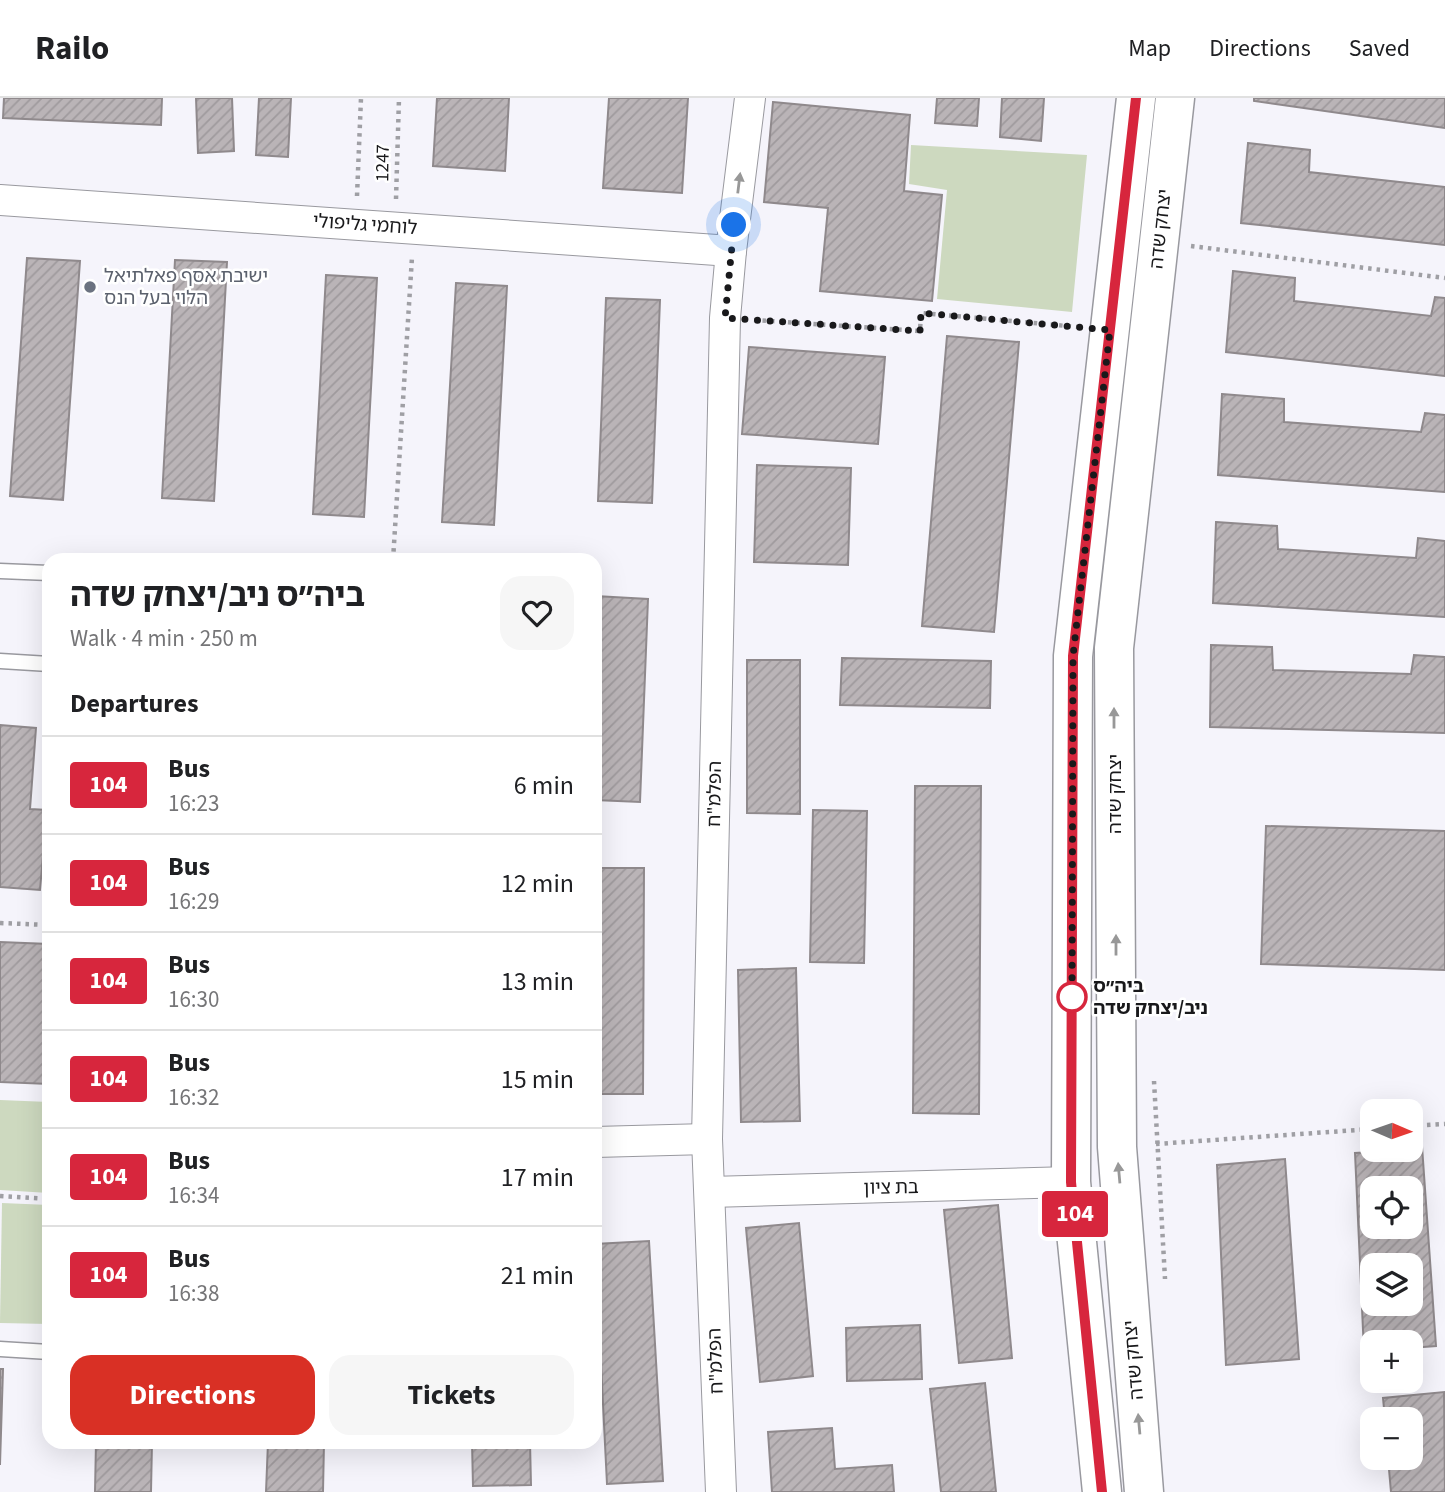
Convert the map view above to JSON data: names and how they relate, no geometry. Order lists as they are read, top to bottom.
{
  "streets": {
    "street": [
      "לוחמי גליפולי",
      "יצחק שדה",
      "הפלמ\"ח",
      "בת ציון"
    ],
    "path": ["1247"]
  },
  "crossings": [
    ["1247", "לוחמי גליפולי"],
    ["לוחמי גליפולי", "הפלמ\"ח"],
    ["יצחק שדה", "בת ציון"],
    ["הפלמ\"ח", "בת ציון"]
  ],
  "places": ["ישיבת אסף פאלתיאל הלוי בעל הנס", "ביה״ס ניב/יצחק שדה"],
  "lines": ["bus line 104"],
  "north": "right",
  "page": {
    "header": "Railo",
    "nav": ["Map", "Directions", "Saved"],
    "on_map": "104",
    "heading": [
      ["ביה״ס ניב/יצחק שדה", "Walk · 4 min · 250 m"],
      "Departures"
    ],
    "list": [
      {
        "mark": "104",
        "name": "Bus",
        "note": "16:23",
        "value": "6 min"
      },
      {
        "mark": "104",
        "name": "Bus",
        "note": "16:29",
        "value": "12 min"
      },
      {
        "mark": "104",
        "name": "Bus",
        "note": "16:30",
        "value": "13 min"
      },
      {
        "mark": "104",
        "name": "Bus",
        "note": "16:32",
        "value": "15 min"
      },
      {
        "mark": "104",
        "name": "Bus",
        "note": "16:34",
        "value": "17 min"
      },
      {
        "mark": "104",
        "name": "Bus",
        "note": "16:38",
        "value": "21 min"
      }
    ],
    "map_buttons": ["+", "−"],
    "buttons": ["Directions", "Tickets"]
  }
}
